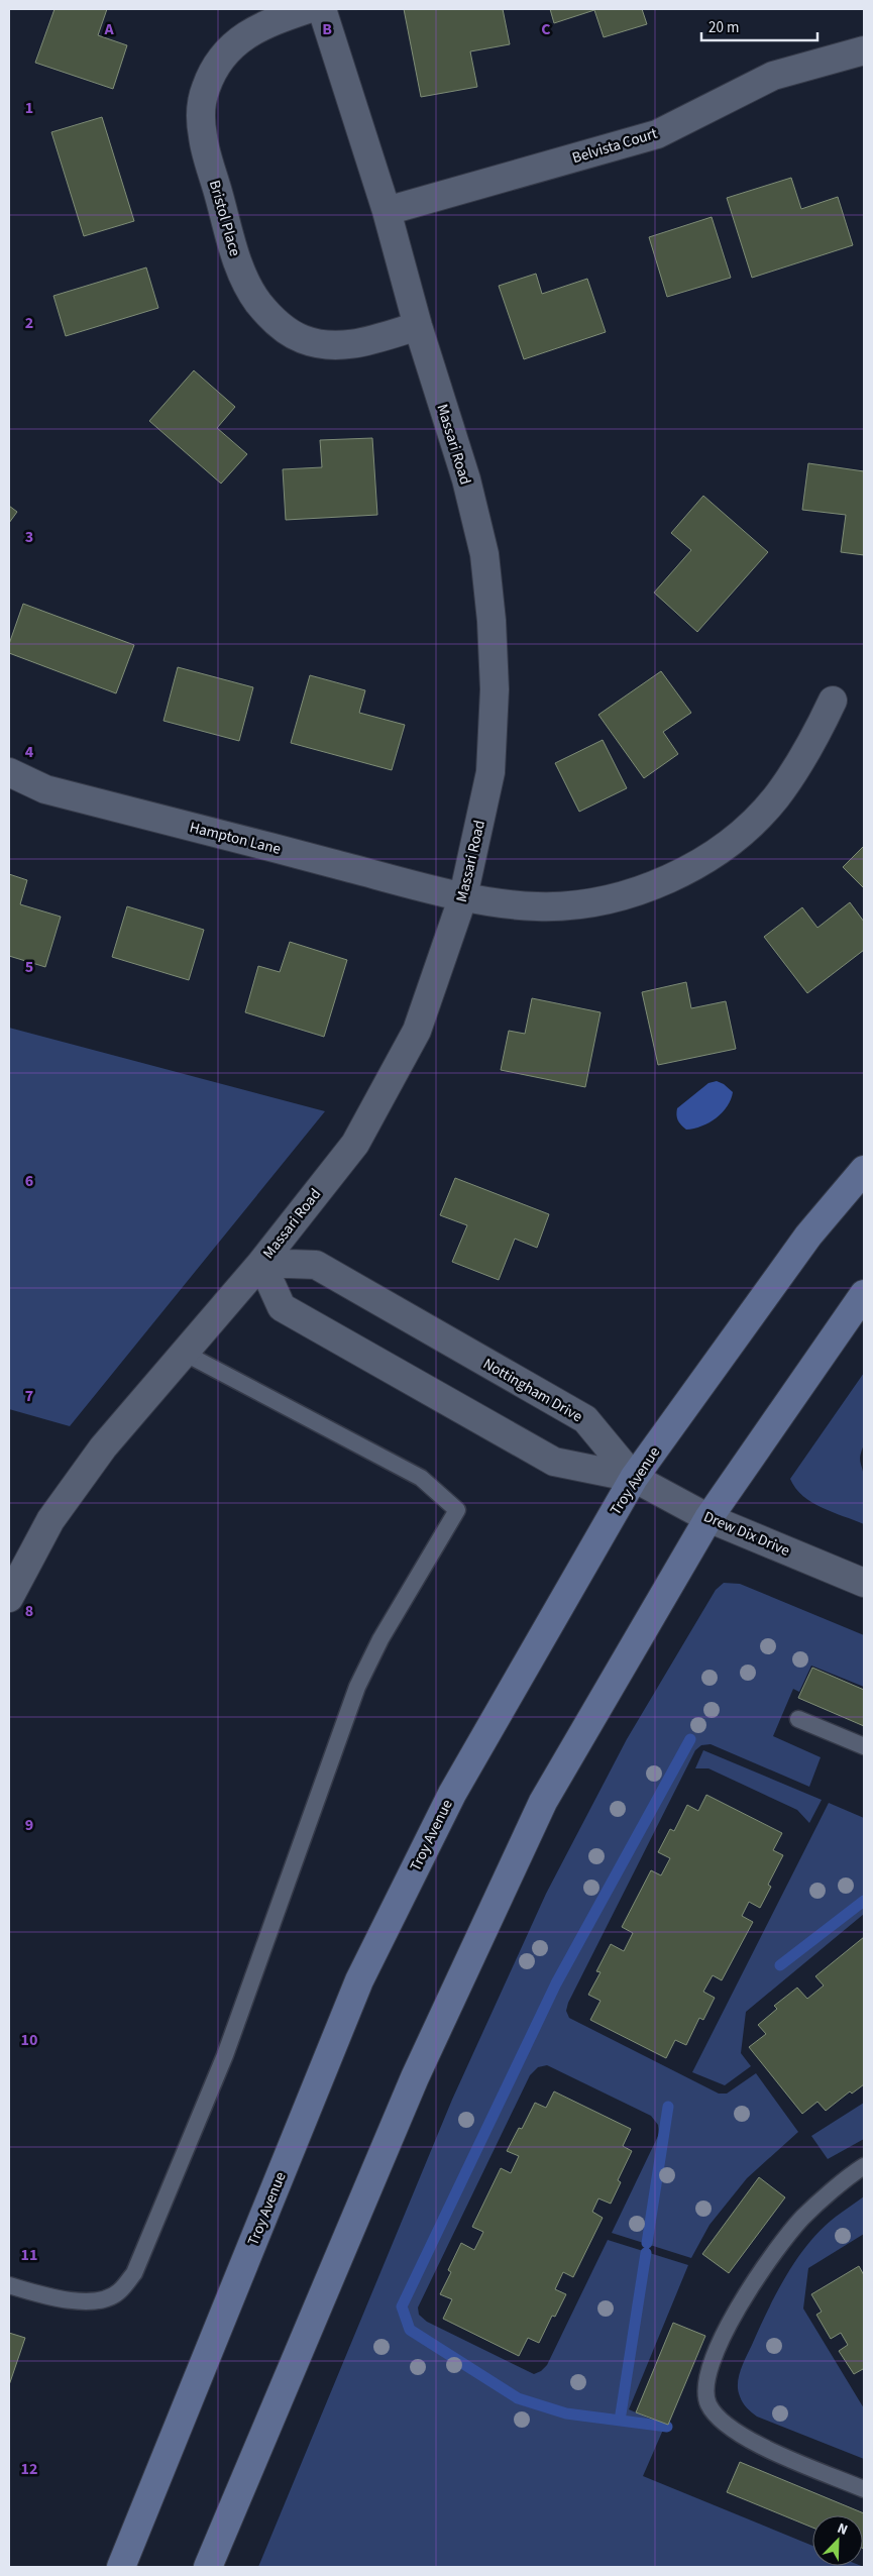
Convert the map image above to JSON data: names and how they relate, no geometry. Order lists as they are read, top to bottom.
{
  "streets": {
    "main road": ["Troy Avenue"],
    "street": [
      "Belvista Court",
      "Bristol Place",
      "Massari Road",
      "Hampton Lane",
      "Nottingham Drive",
      "Drew Dix Drive"
    ]
  },
  "crossings": [
    ["Belvista Court", "Massari Road"],
    ["Bristol Place", "Massari Road"],
    ["Massari Road", "Hampton Lane"],
    ["Massari Road", "Nottingham Drive"],
    ["Nottingham Drive", "Troy Avenue"],
    ["Nottingham Drive", "Drew Dix Drive"],
    ["Troy Avenue", "Drew Dix Drive"]
  ],
  "scale_bar": "20 m",
  "north": "top right",
  "grid": {
    "columns": ["A", "B", "C"],
    "rows": [
      "1",
      "2",
      "3",
      "4",
      "5",
      "6",
      "7",
      "8",
      "9",
      "10",
      "11",
      "12"
    ]
  }
}
